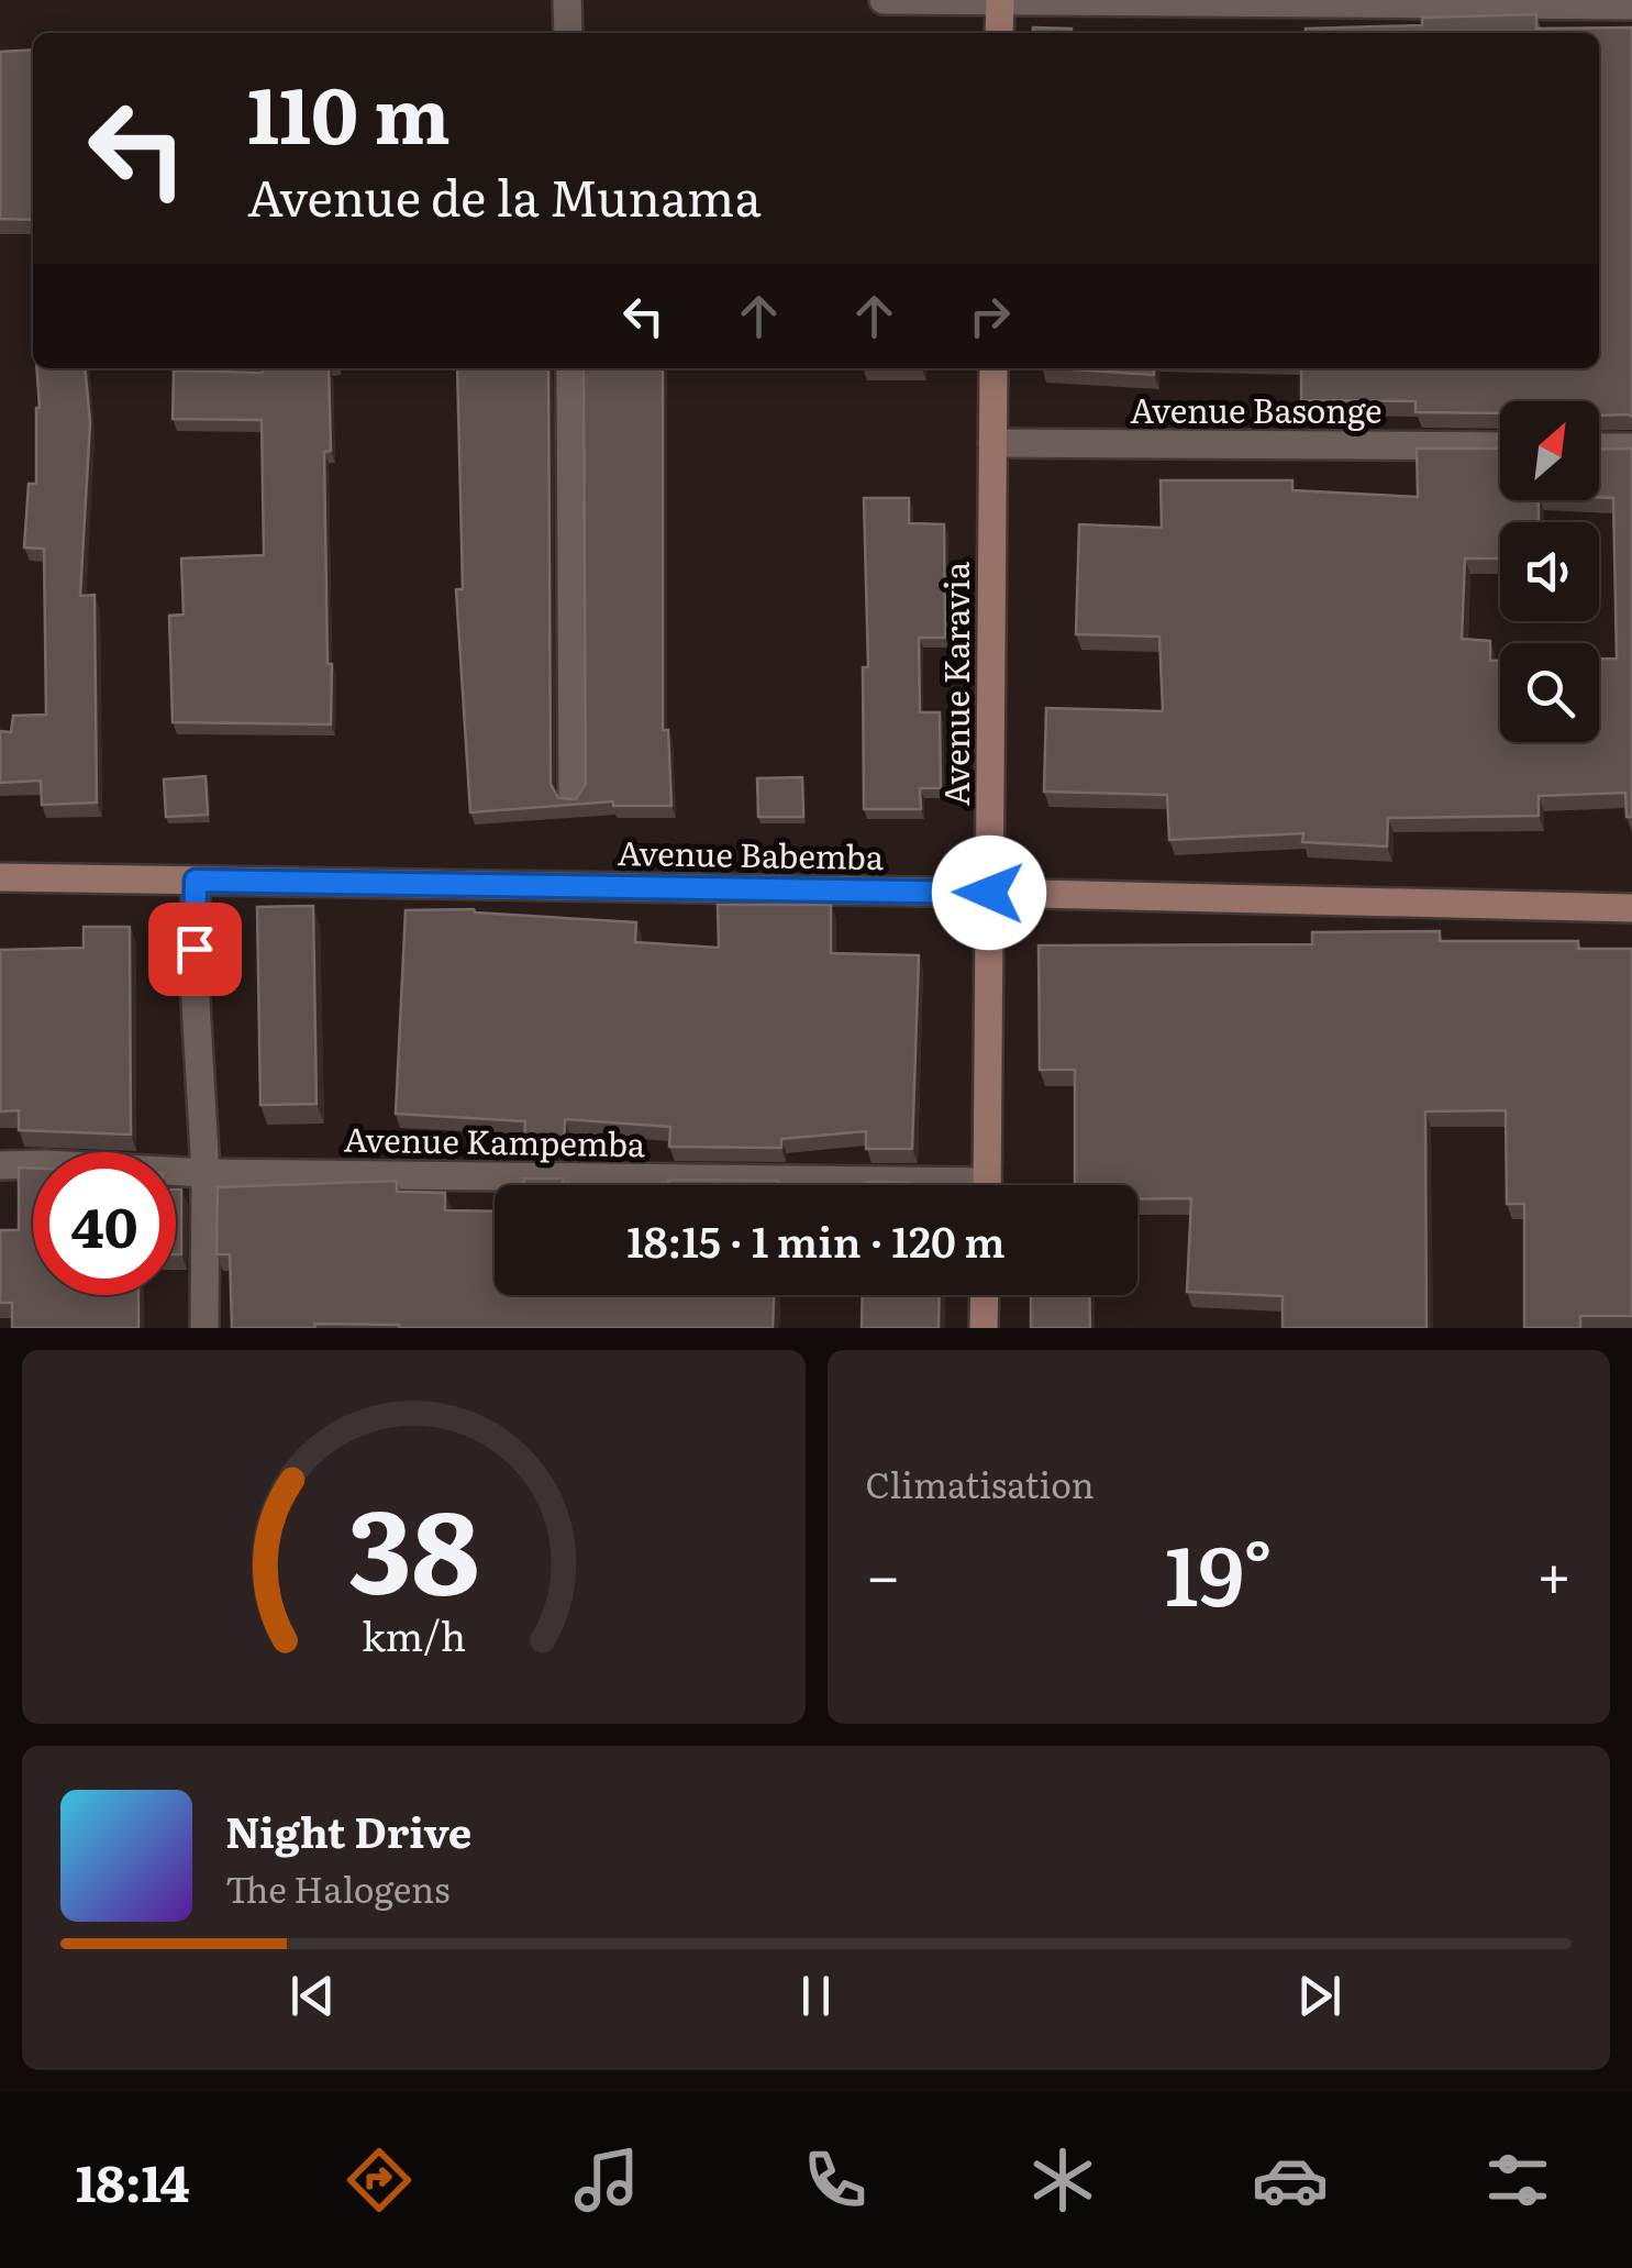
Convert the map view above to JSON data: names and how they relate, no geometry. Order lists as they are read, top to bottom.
{
  "streets": {
    "street": [
      "Avenue Basonge",
      "Avenue Karavia",
      "Avenue Babemba",
      "Avenue Kampemba"
    ]
  },
  "crossings": [
    ["Avenue Basonge", "Avenue Karavia"],
    ["Avenue Karavia", "Avenue Babemba"]
  ],
  "north": "top right",
  "page": {
    "turn": ["110 m", "Avenue de la Munama"],
    "limit": "40",
    "trip": "18:15 · 1 min · 120 m",
    "tile": "Climatisation",
    "heat": ["−", "19°", "+"],
    "song": ["Night Drive", "The Halogens"],
    "tabs": "18:14",
    "gauge": ["38", "km/h"]
  }
}
